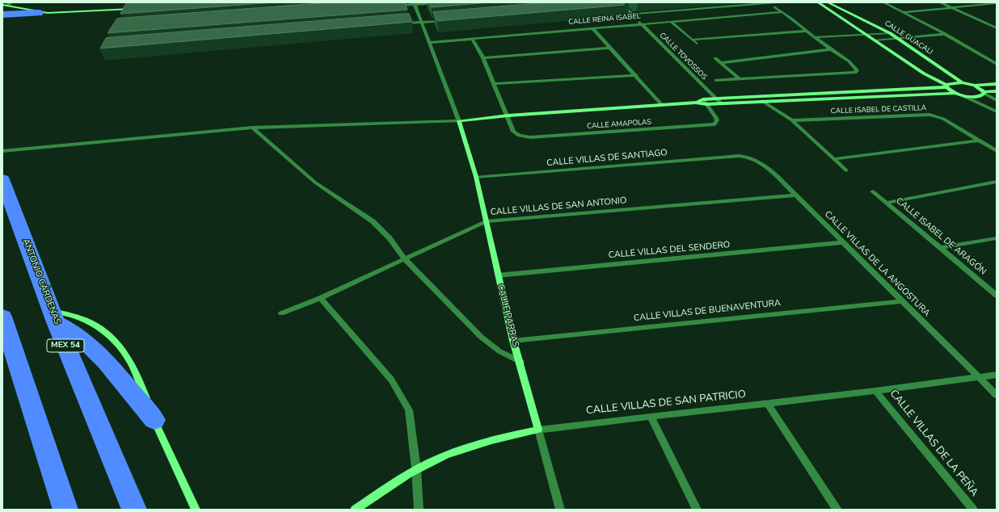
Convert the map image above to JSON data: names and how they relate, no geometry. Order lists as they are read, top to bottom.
{
  "streets": {
    "highway": ["ANTONIO CÁRDENAS", "MEX 54"],
    "street": [
      "CALLE REINA ISABEL",
      "CALLE GUACALI",
      "CALLE TOVOSSOS",
      "CALLE ISABEL DE CASTILLA",
      "CALLE AMAPOLAS",
      "CALLE VILLAS DE SANTIAGO",
      "CALLE VILLAS DE SAN ANTONIO",
      "CALLE ISABEL DE ARAGÓN",
      "CALLE VILLAS DEL SENDERO",
      "CALLE VILLAS DE LA ANGOSTURA",
      "CALLE VILLAS DE BUENAVENTURA",
      "CALLE PARRAS",
      "CALLE VILLAS DE SAN PATRICIO",
      "CALLE VILLAS DE LA PEÑA"
    ]
  },
  "crossings": [
    ["CALLE REINA ISABEL", "CALLE TOVOSSOS"],
    ["CALLE VILLAS DE SANTIAGO", "CALLE VILLAS DE LA ANGOSTURA"],
    ["CALLE VILLAS DE SANTIAGO", "CALLE PARRAS"],
    ["CALLE VILLAS DE SAN ANTONIO", "CALLE VILLAS DE LA ANGOSTURA"],
    ["CALLE VILLAS DE SAN ANTONIO", "CALLE PARRAS"],
    ["CALLE VILLAS DEL SENDERO", "CALLE VILLAS DE LA ANGOSTURA"],
    ["CALLE VILLAS DEL SENDERO", "CALLE PARRAS"],
    ["CALLE VILLAS DE LA ANGOSTURA", "CALLE VILLAS DE BUENAVENTURA"],
    ["CALLE VILLAS DE LA ANGOSTURA", "CALLE VILLAS DE SAN PATRICIO"],
    ["CALLE VILLAS DE BUENAVENTURA", "CALLE PARRAS"],
    ["CALLE PARRAS", "CALLE VILLAS DE SAN PATRICIO"],
    ["CALLE VILLAS DE SAN PATRICIO", "CALLE VILLAS DE LA PEÑA"]
  ]
}
